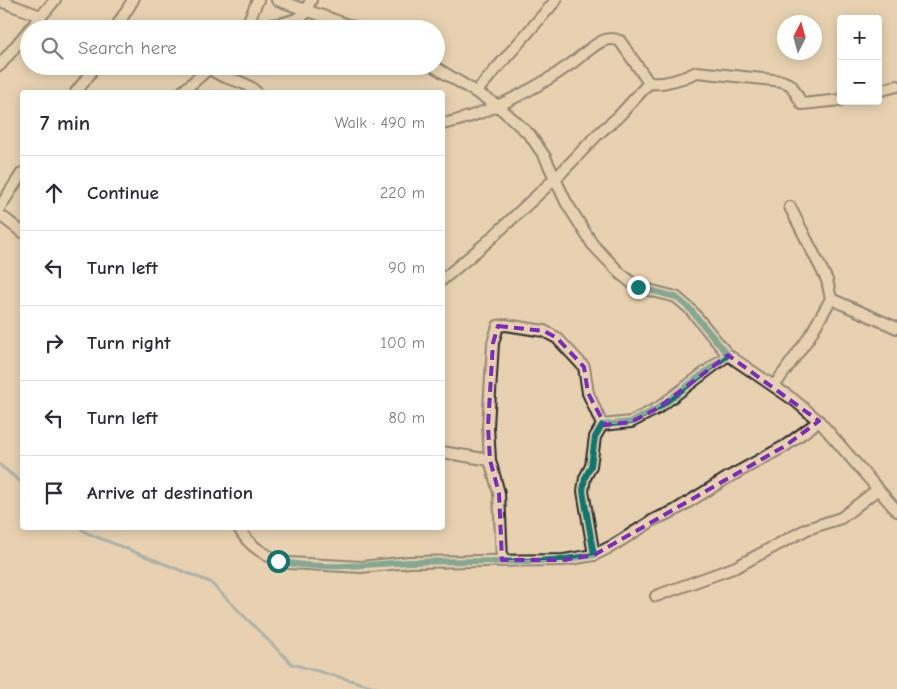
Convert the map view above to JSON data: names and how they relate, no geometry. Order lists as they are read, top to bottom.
{
  "north": "top",
  "page": {
    "map_buttons": ["+", "−"],
    "search": "Search here",
    "heading": ["7 min", "Walk · 490 m"],
    "list": [
      ["Continue", "220 m"],
      ["Turn left", "90 m"],
      ["Turn right", "100 m"],
      ["Turn left", "80 m"],
      "Arrive at destination"
    ]
  }
}
